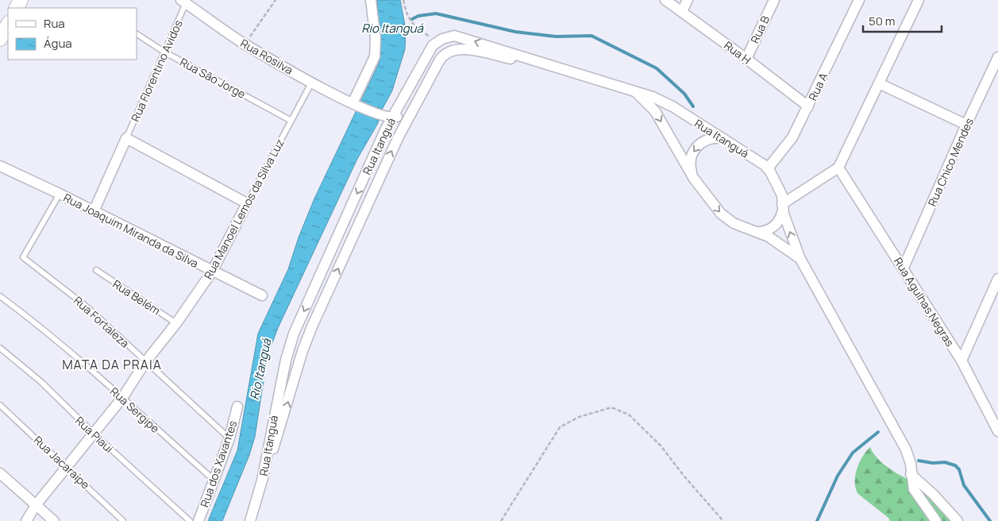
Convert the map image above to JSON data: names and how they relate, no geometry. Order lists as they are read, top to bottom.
{
  "streets": {
    "street": [
      "Rua B",
      "Rua H",
      "Rua Rosilva",
      "Rua A",
      "Rua Itanguá",
      "Rua Chico Mendes",
      "Rua Manoel Lemos da Silva Luz",
      "Rua Joaquim Miranda da Silva",
      "Rua Agulhas Negras",
      "Rua dos Xavantes"
    ],
    "lane": [
      "Rua Florentino Avidos",
      "Rua São Jorge",
      "Rua Belém",
      "Rua Fortaleza",
      "Rua Sergipe",
      "Rua Piauí",
      "Rua Jacaraípe"
    ]
  },
  "crossings": [
    ["Rua B", "Rua H"],
    ["Rua H", "Rua A"],
    ["Rua Rosilva", "Rua Florentino Avidos"],
    ["Rua Rosilva", "Rua Itanguá"],
    ["Rua Rosilva", "Rua Manoel Lemos da Silva Luz"],
    ["Rua Florentino Avidos", "Rua São Jorge"],
    ["Rua São Jorge", "Rua Manoel Lemos da Silva Luz"],
    ["Rua A", "Rua Itanguá"],
    ["Rua Chico Mendes", "Rua Agulhas Negras"],
    ["Rua Manoel Lemos da Silva Luz", "Rua Joaquim Miranda da Silva"],
    ["Rua Manoel Lemos da Silva Luz", "Rua Belém"],
    ["Rua Manoel Lemos da Silva Luz", "Rua Fortaleza"],
    ["Rua Manoel Lemos da Silva Luz", "Rua Sergipe"],
    ["Rua Manoel Lemos da Silva Luz", "Rua Piauí"],
    ["Rua Manoel Lemos da Silva Luz", "Rua Jacaraípe"],
    ["Rua Joaquim Miranda da Silva", "Rua Fortaleza"],
    ["Rua Fortaleza", "Rua dos Xavantes"],
    ["Rua Sergipe", "Rua dos Xavantes"]
  ],
  "districts": ["MATA DA PRAIA"],
  "water": ["Rio Itanguá"],
  "legend": ["Rua", "Água"],
  "scale_bar": "50 m"
}
